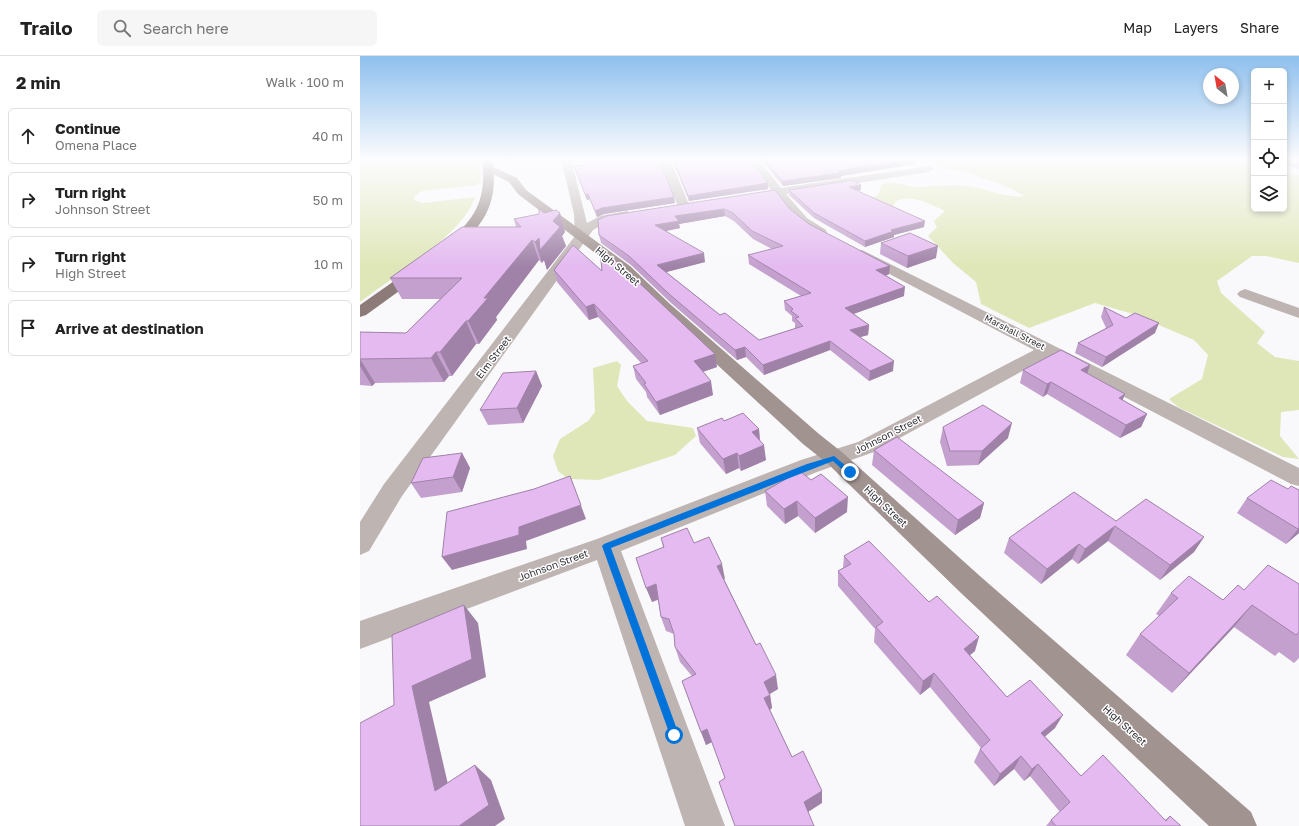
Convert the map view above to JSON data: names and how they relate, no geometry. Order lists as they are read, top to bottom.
{
  "streets": {
    "main road": ["High Street"],
    "street": ["Marshall Street", "Elm Street", "Johnson Street"]
  },
  "crossings": [
    ["High Street", "Elm Street"],
    ["High Street", "Johnson Street"],
    ["Marshall Street", "Johnson Street"]
  ],
  "north": "top left",
  "page": {
    "header": "Trailo",
    "search": "Search here",
    "nav": ["Map", "Layers", "Share"],
    "heading": ["2 min", "Walk · 100 m"],
    "map_buttons": ["+", "−"],
    "list": [
      ["Continue", "Omena Place", "40 m"],
      ["Turn right", "Johnson Street", "50 m"],
      ["Turn right", "High Street", "10 m"],
      "Arrive at destination"
    ]
  }
}
